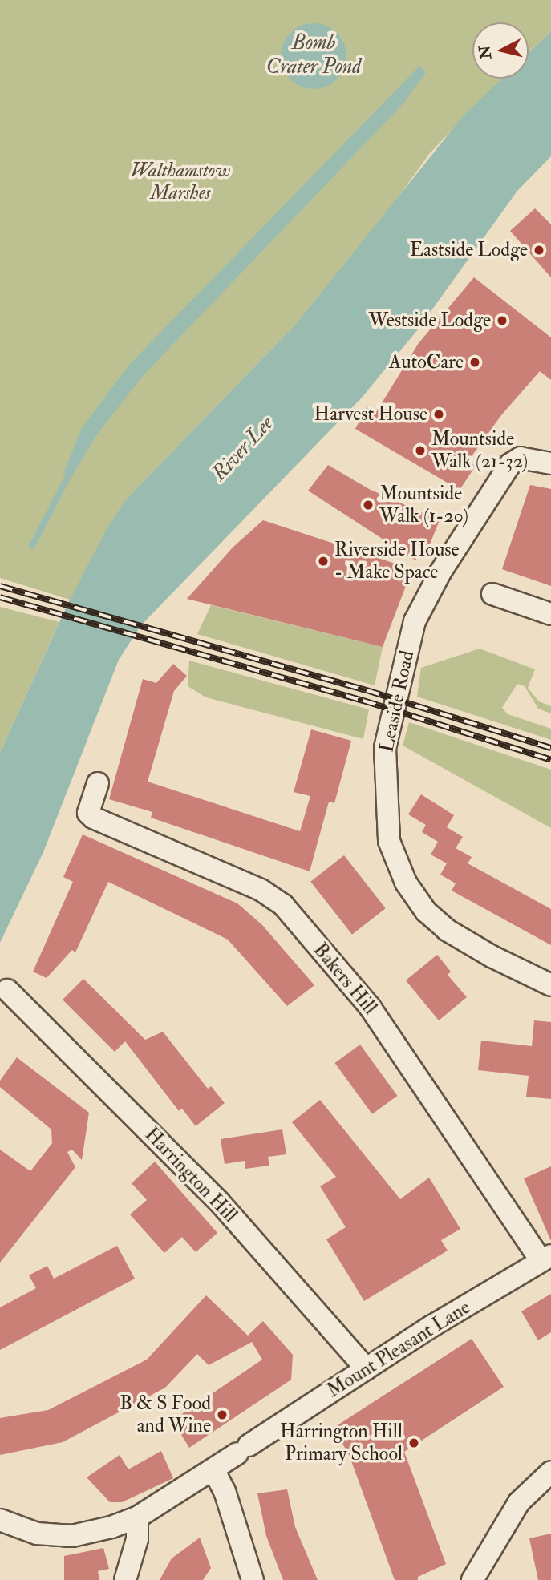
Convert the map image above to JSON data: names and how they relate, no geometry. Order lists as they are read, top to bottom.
{
  "streets": {
    "street": [
      "Leaside Road",
      "Bakers Hill",
      "Harrington Hill",
      "Mount Pleasant Lane"
    ]
  },
  "crossings": [
    ["Bakers Hill", "Mount Pleasant Lane"],
    ["Harrington Hill", "Mount Pleasant Lane"]
  ],
  "water": ["Bomb Crater Pond", "River Lee"],
  "parks": ["Walthamstow Marshes"],
  "places": [
    "Eastside Lodge",
    "Westside Lodge",
    "AutoCare",
    "Harvest House",
    "Mountside Walk (21-32)",
    "Mountside Walk (1-20)",
    "Riverside House - Make Space",
    "B & S Food and Wine",
    "Harrington Hill Primary School"
  ],
  "north": "left"
}
